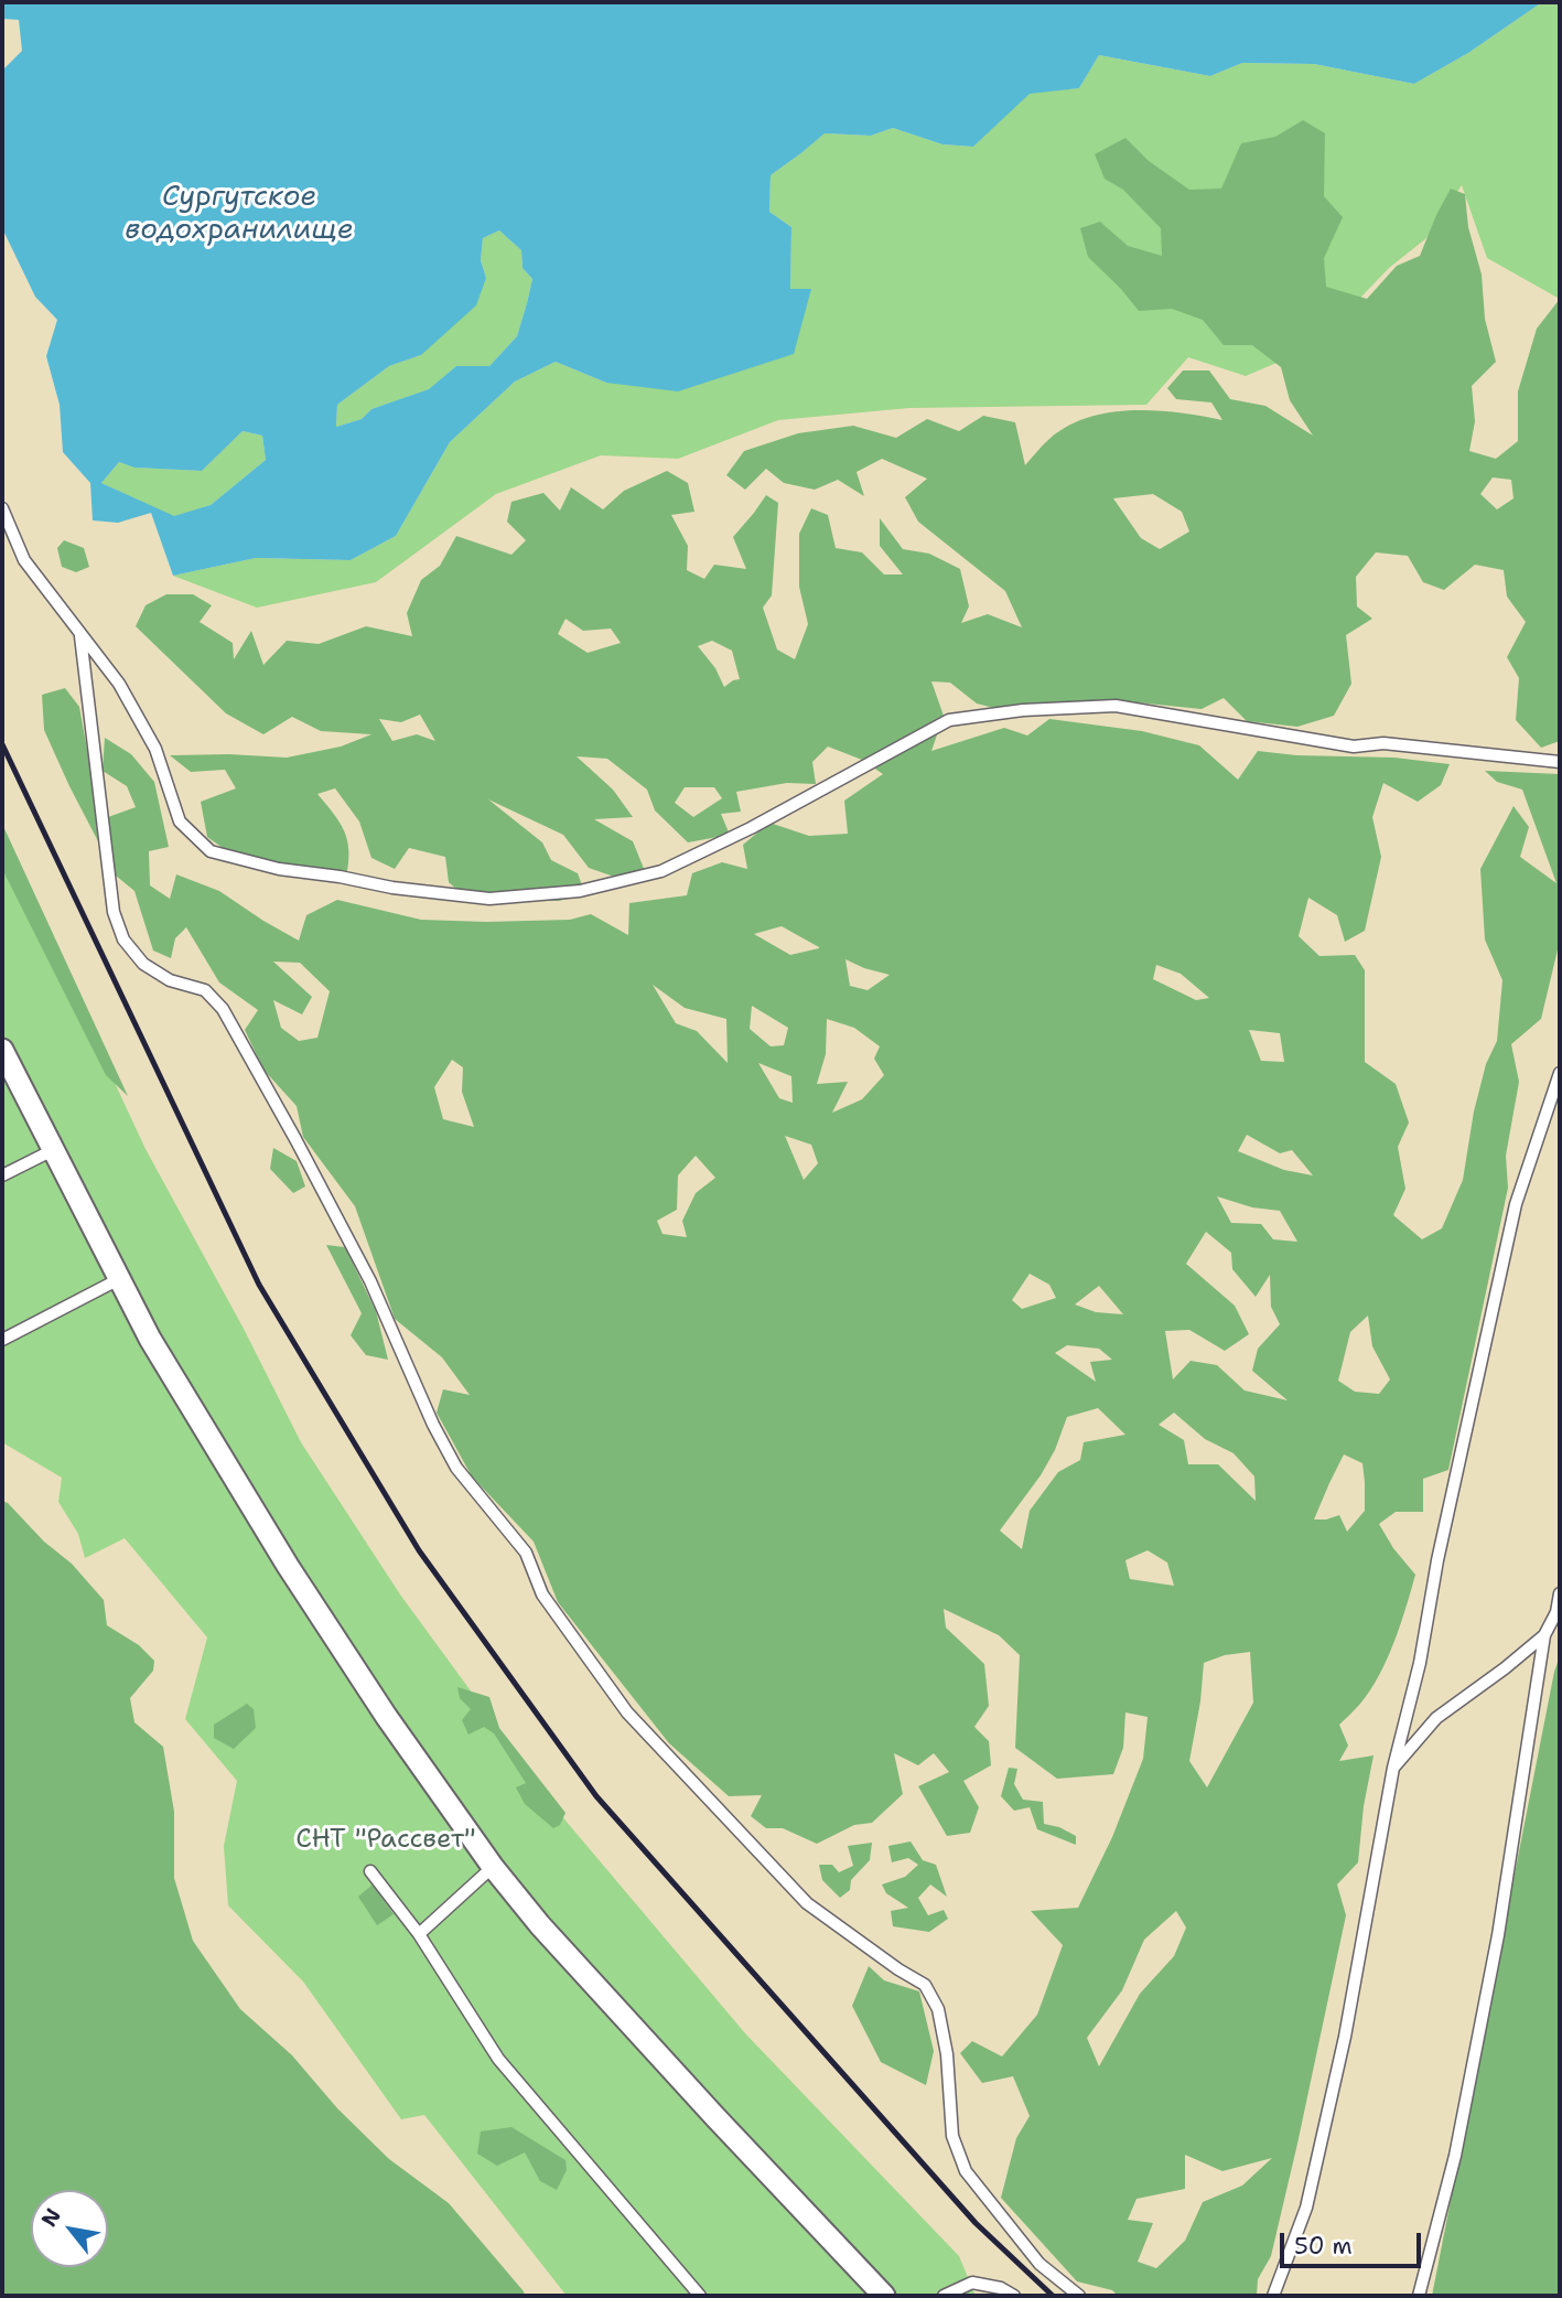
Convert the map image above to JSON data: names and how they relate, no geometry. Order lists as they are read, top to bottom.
{
  "water": ["Сургутское водохранилище"],
  "parks": ["СНТ \"Рассвет\""],
  "scale_bar": "50 m",
  "north": "top left"
}
